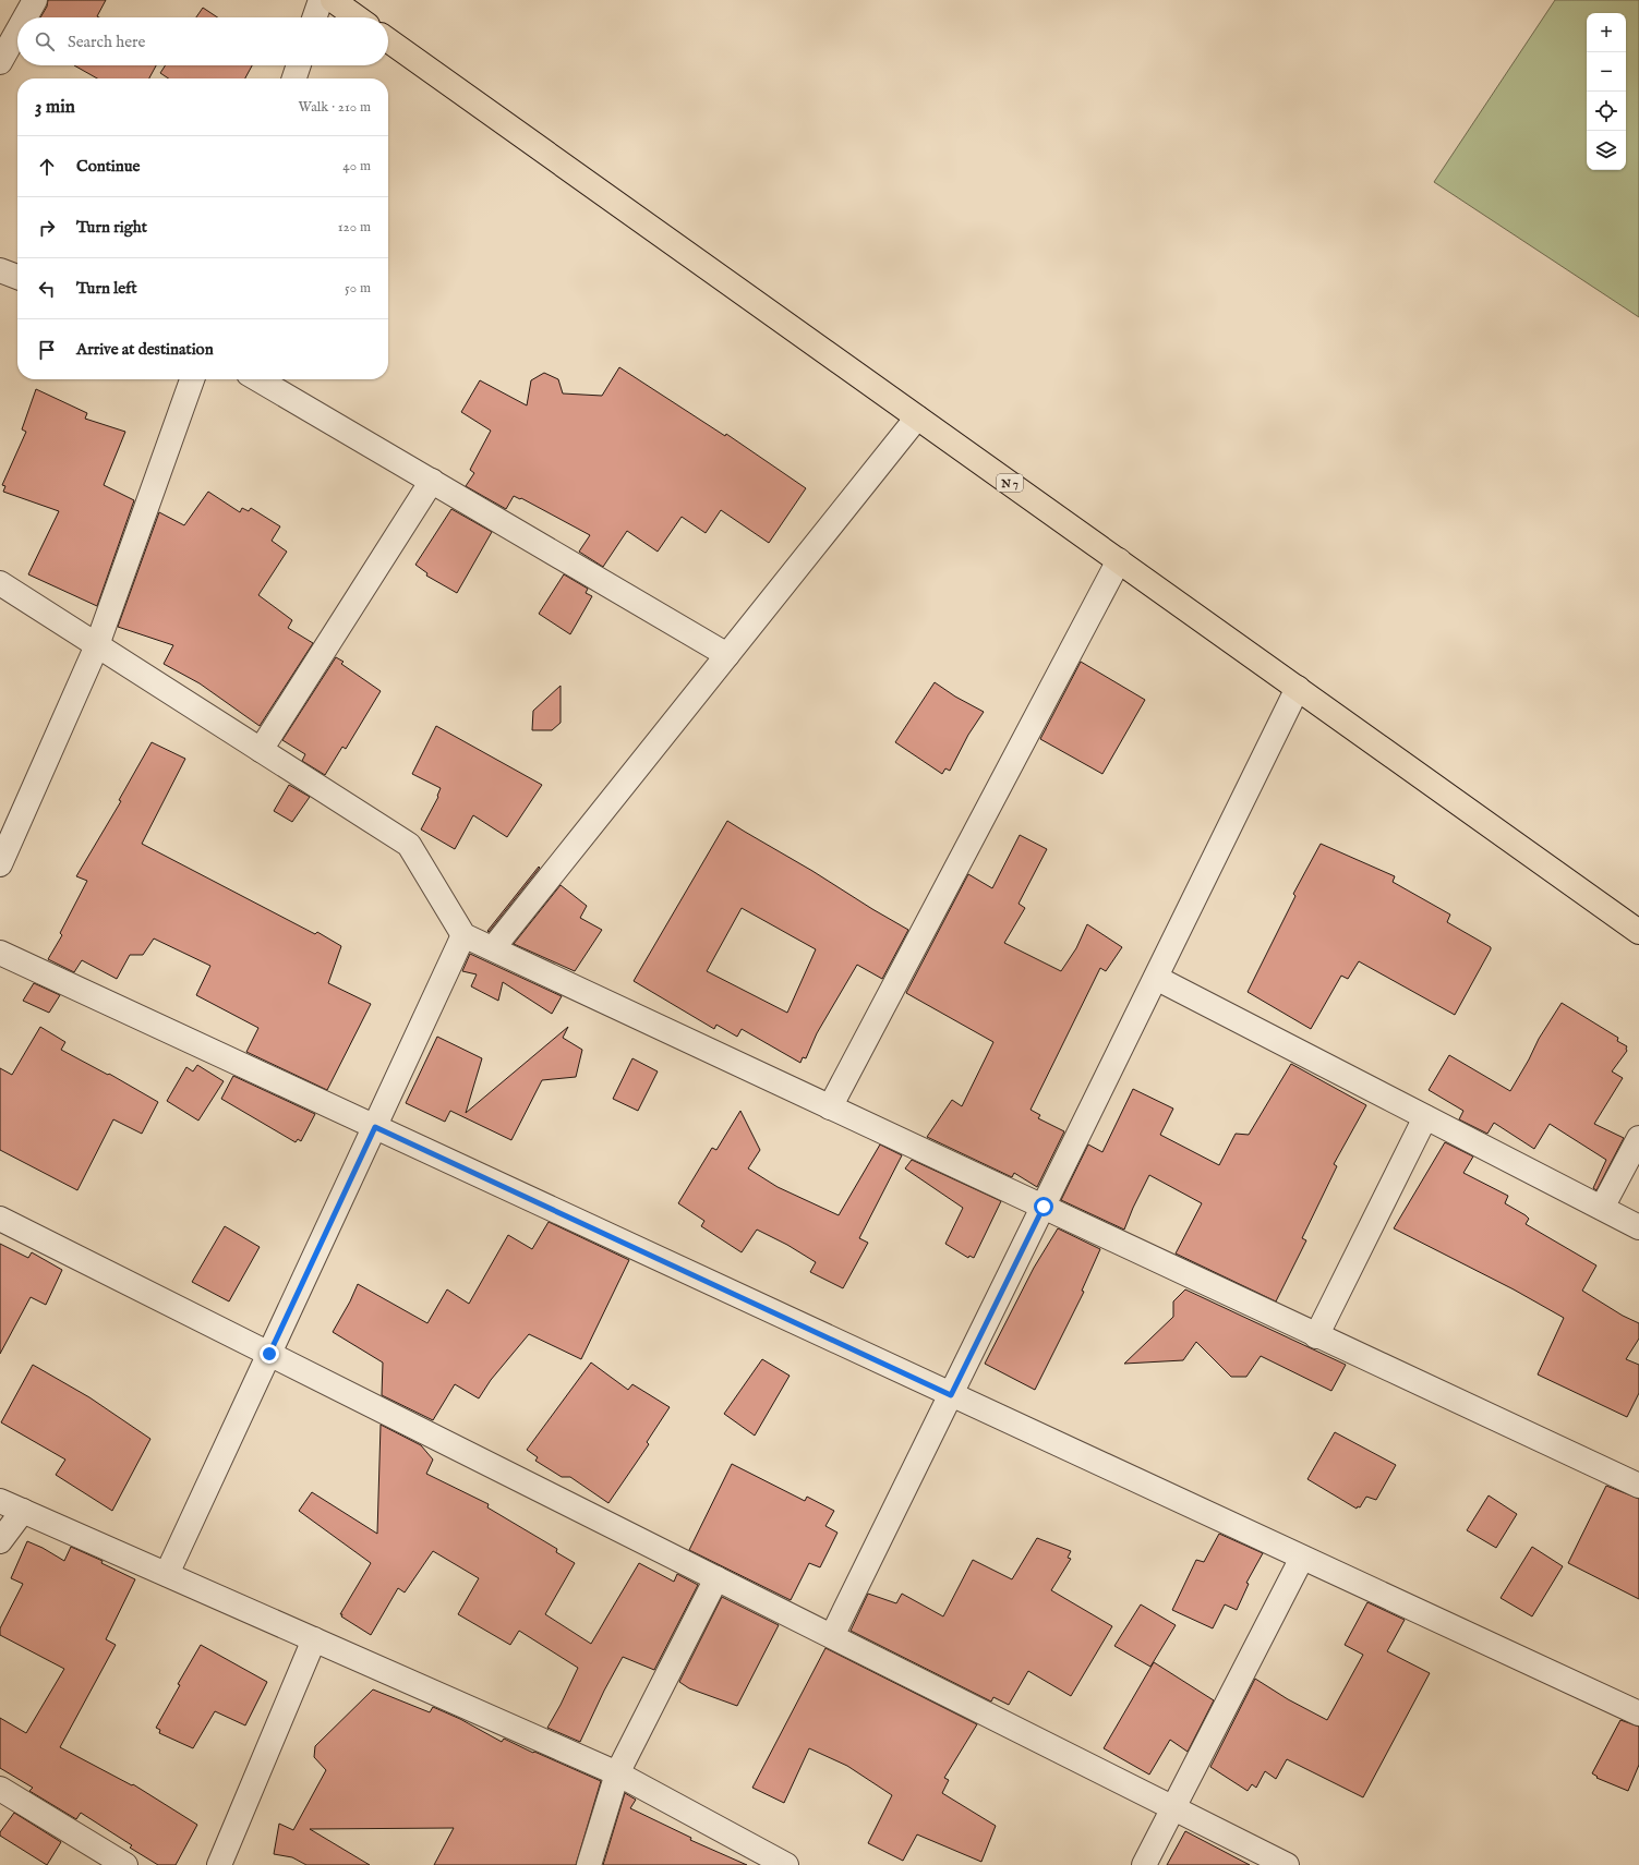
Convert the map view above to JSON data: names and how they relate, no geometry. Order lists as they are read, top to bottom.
{
  "streets": {
    "highway": ["N 7"]
  },
  "page": {
    "map_buttons": ["+", "−"],
    "search": "Search here",
    "heading": ["3 min", "Walk · 210 m"],
    "list": [
      ["Continue", "40 m"],
      ["Turn right", "120 m"],
      ["Turn left", "50 m"],
      "Arrive at destination"
    ]
  }
}
